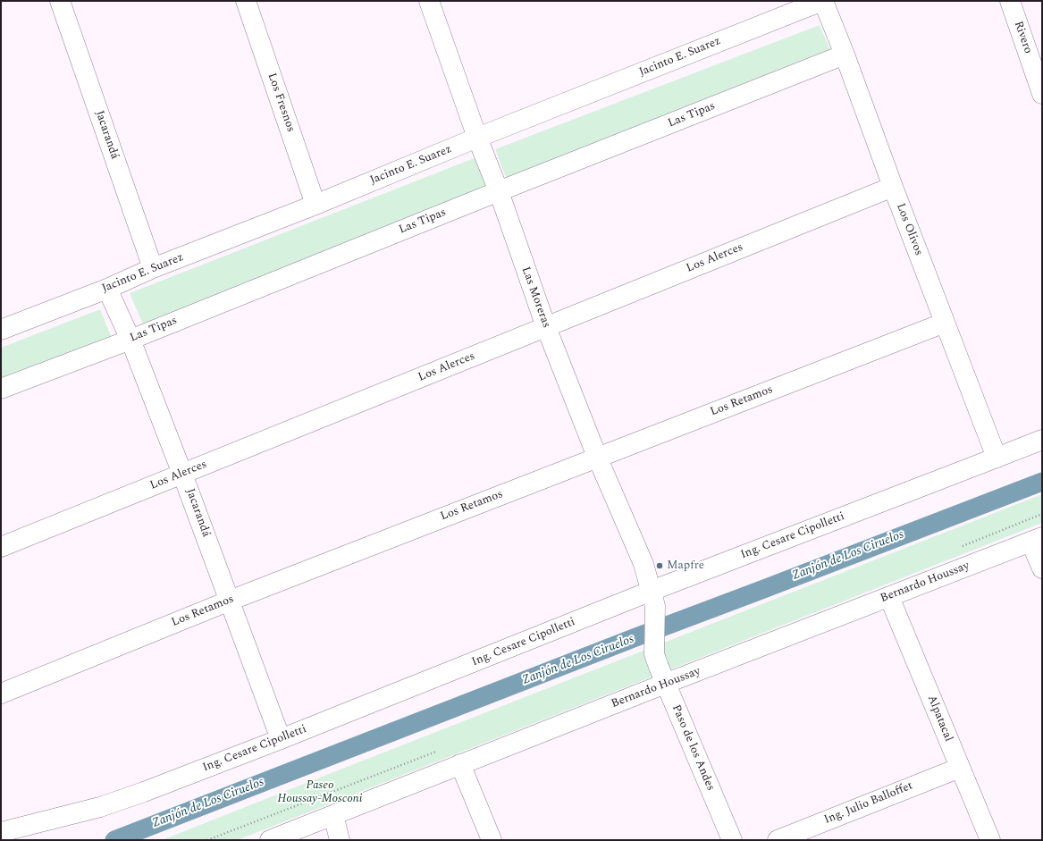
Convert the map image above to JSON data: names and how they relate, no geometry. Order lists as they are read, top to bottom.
{
  "streets": {
    "street": [
      "Rivero",
      "Jacinto E. Suarez",
      "Los Fresnos",
      "Las Tipas",
      "Jacarandá",
      "Los Olivos",
      "Los Alerces",
      "Las Moreras",
      "Los Retamos",
      "Ing. Cesare Cipolletti",
      "Bernardo Houssay",
      "Alpatacal",
      "Paso de los Andes",
      "Ing. Julio Balloffet"
    ]
  },
  "crossings": [
    ["Jacinto E. Suarez", "Los Fresnos"],
    ["Jacinto E. Suarez", "Jacarandá"],
    ["Jacinto E. Suarez", "Los Olivos"],
    ["Jacinto E. Suarez", "Las Moreras"],
    ["Las Tipas", "Jacarandá"],
    ["Las Tipas", "Los Olivos"],
    ["Las Tipas", "Las Moreras"],
    ["Jacarandá", "Los Alerces"],
    ["Jacarandá", "Los Retamos"],
    ["Jacarandá", "Ing. Cesare Cipolletti"],
    ["Los Olivos", "Los Alerces"],
    ["Los Olivos", "Los Retamos"],
    ["Los Olivos", "Ing. Cesare Cipolletti"],
    ["Los Alerces", "Las Moreras"],
    ["Las Moreras", "Los Retamos"],
    ["Las Moreras", "Ing. Cesare Cipolletti"],
    ["Las Moreras", "Paso de los Andes"],
    ["Ing. Cesare Cipolletti", "Paso de los Andes"],
    ["Bernardo Houssay", "Alpatacal"],
    ["Bernardo Houssay", "Paso de los Andes"],
    ["Alpatacal", "Ing. Julio Balloffet"]
  ],
  "water": ["Zanjón de Los Ciruelos"],
  "parks": ["Paseo Houssay-Mosconi"],
  "places": ["Mapfre"]
}
